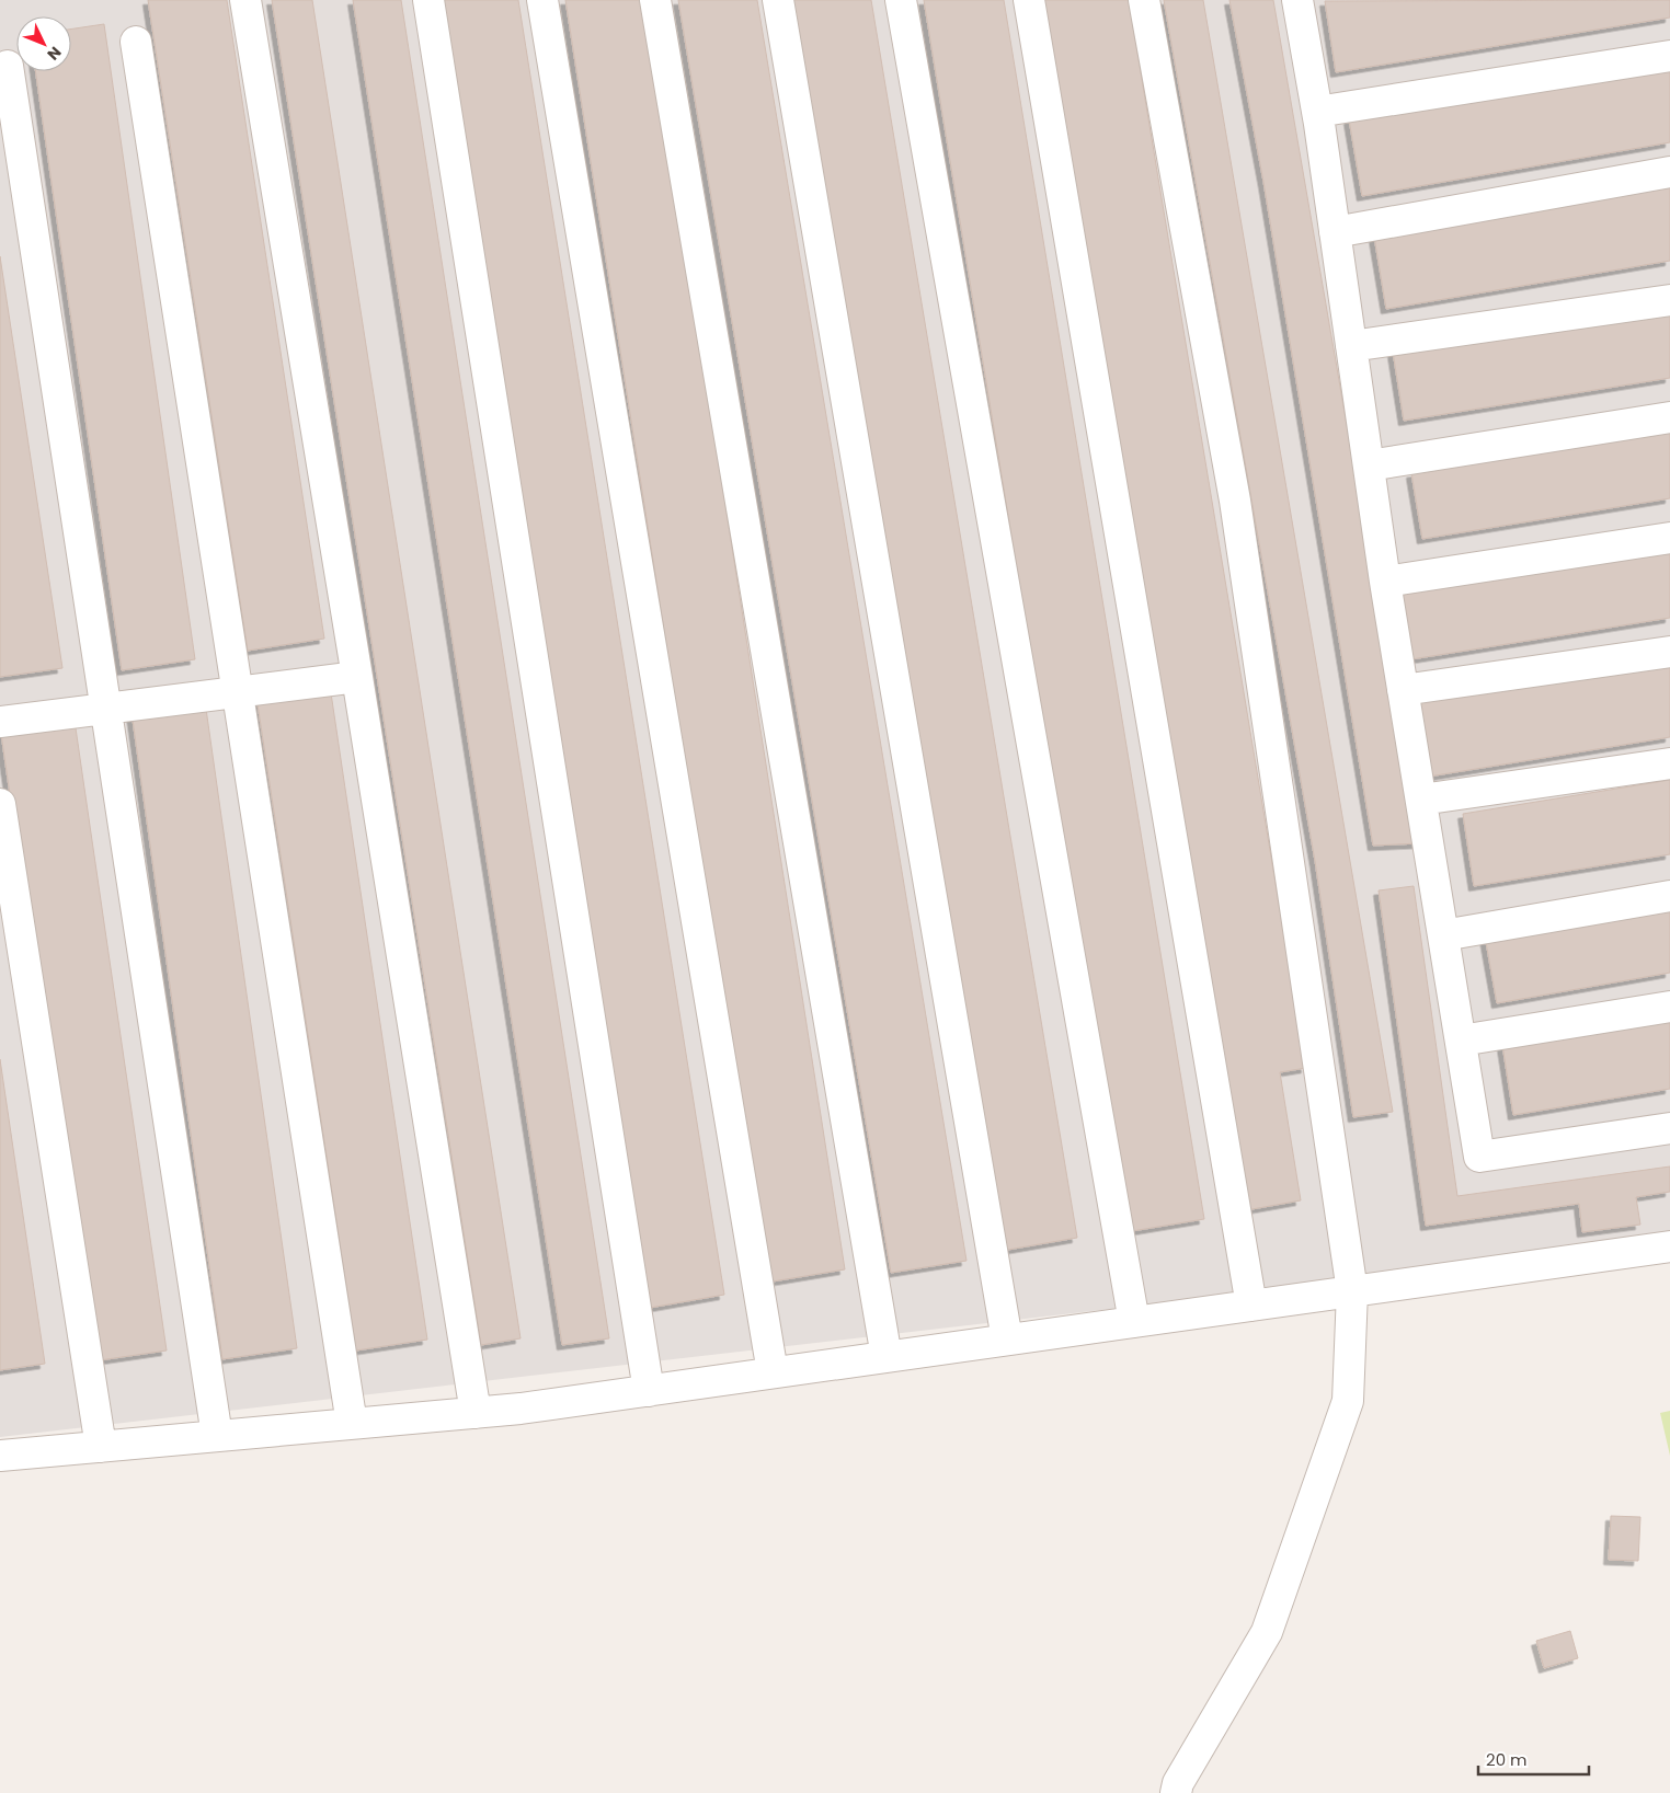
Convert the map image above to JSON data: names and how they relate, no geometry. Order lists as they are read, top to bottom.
{
  "scale_bar": "20 m",
  "north": "bottom right"
}
